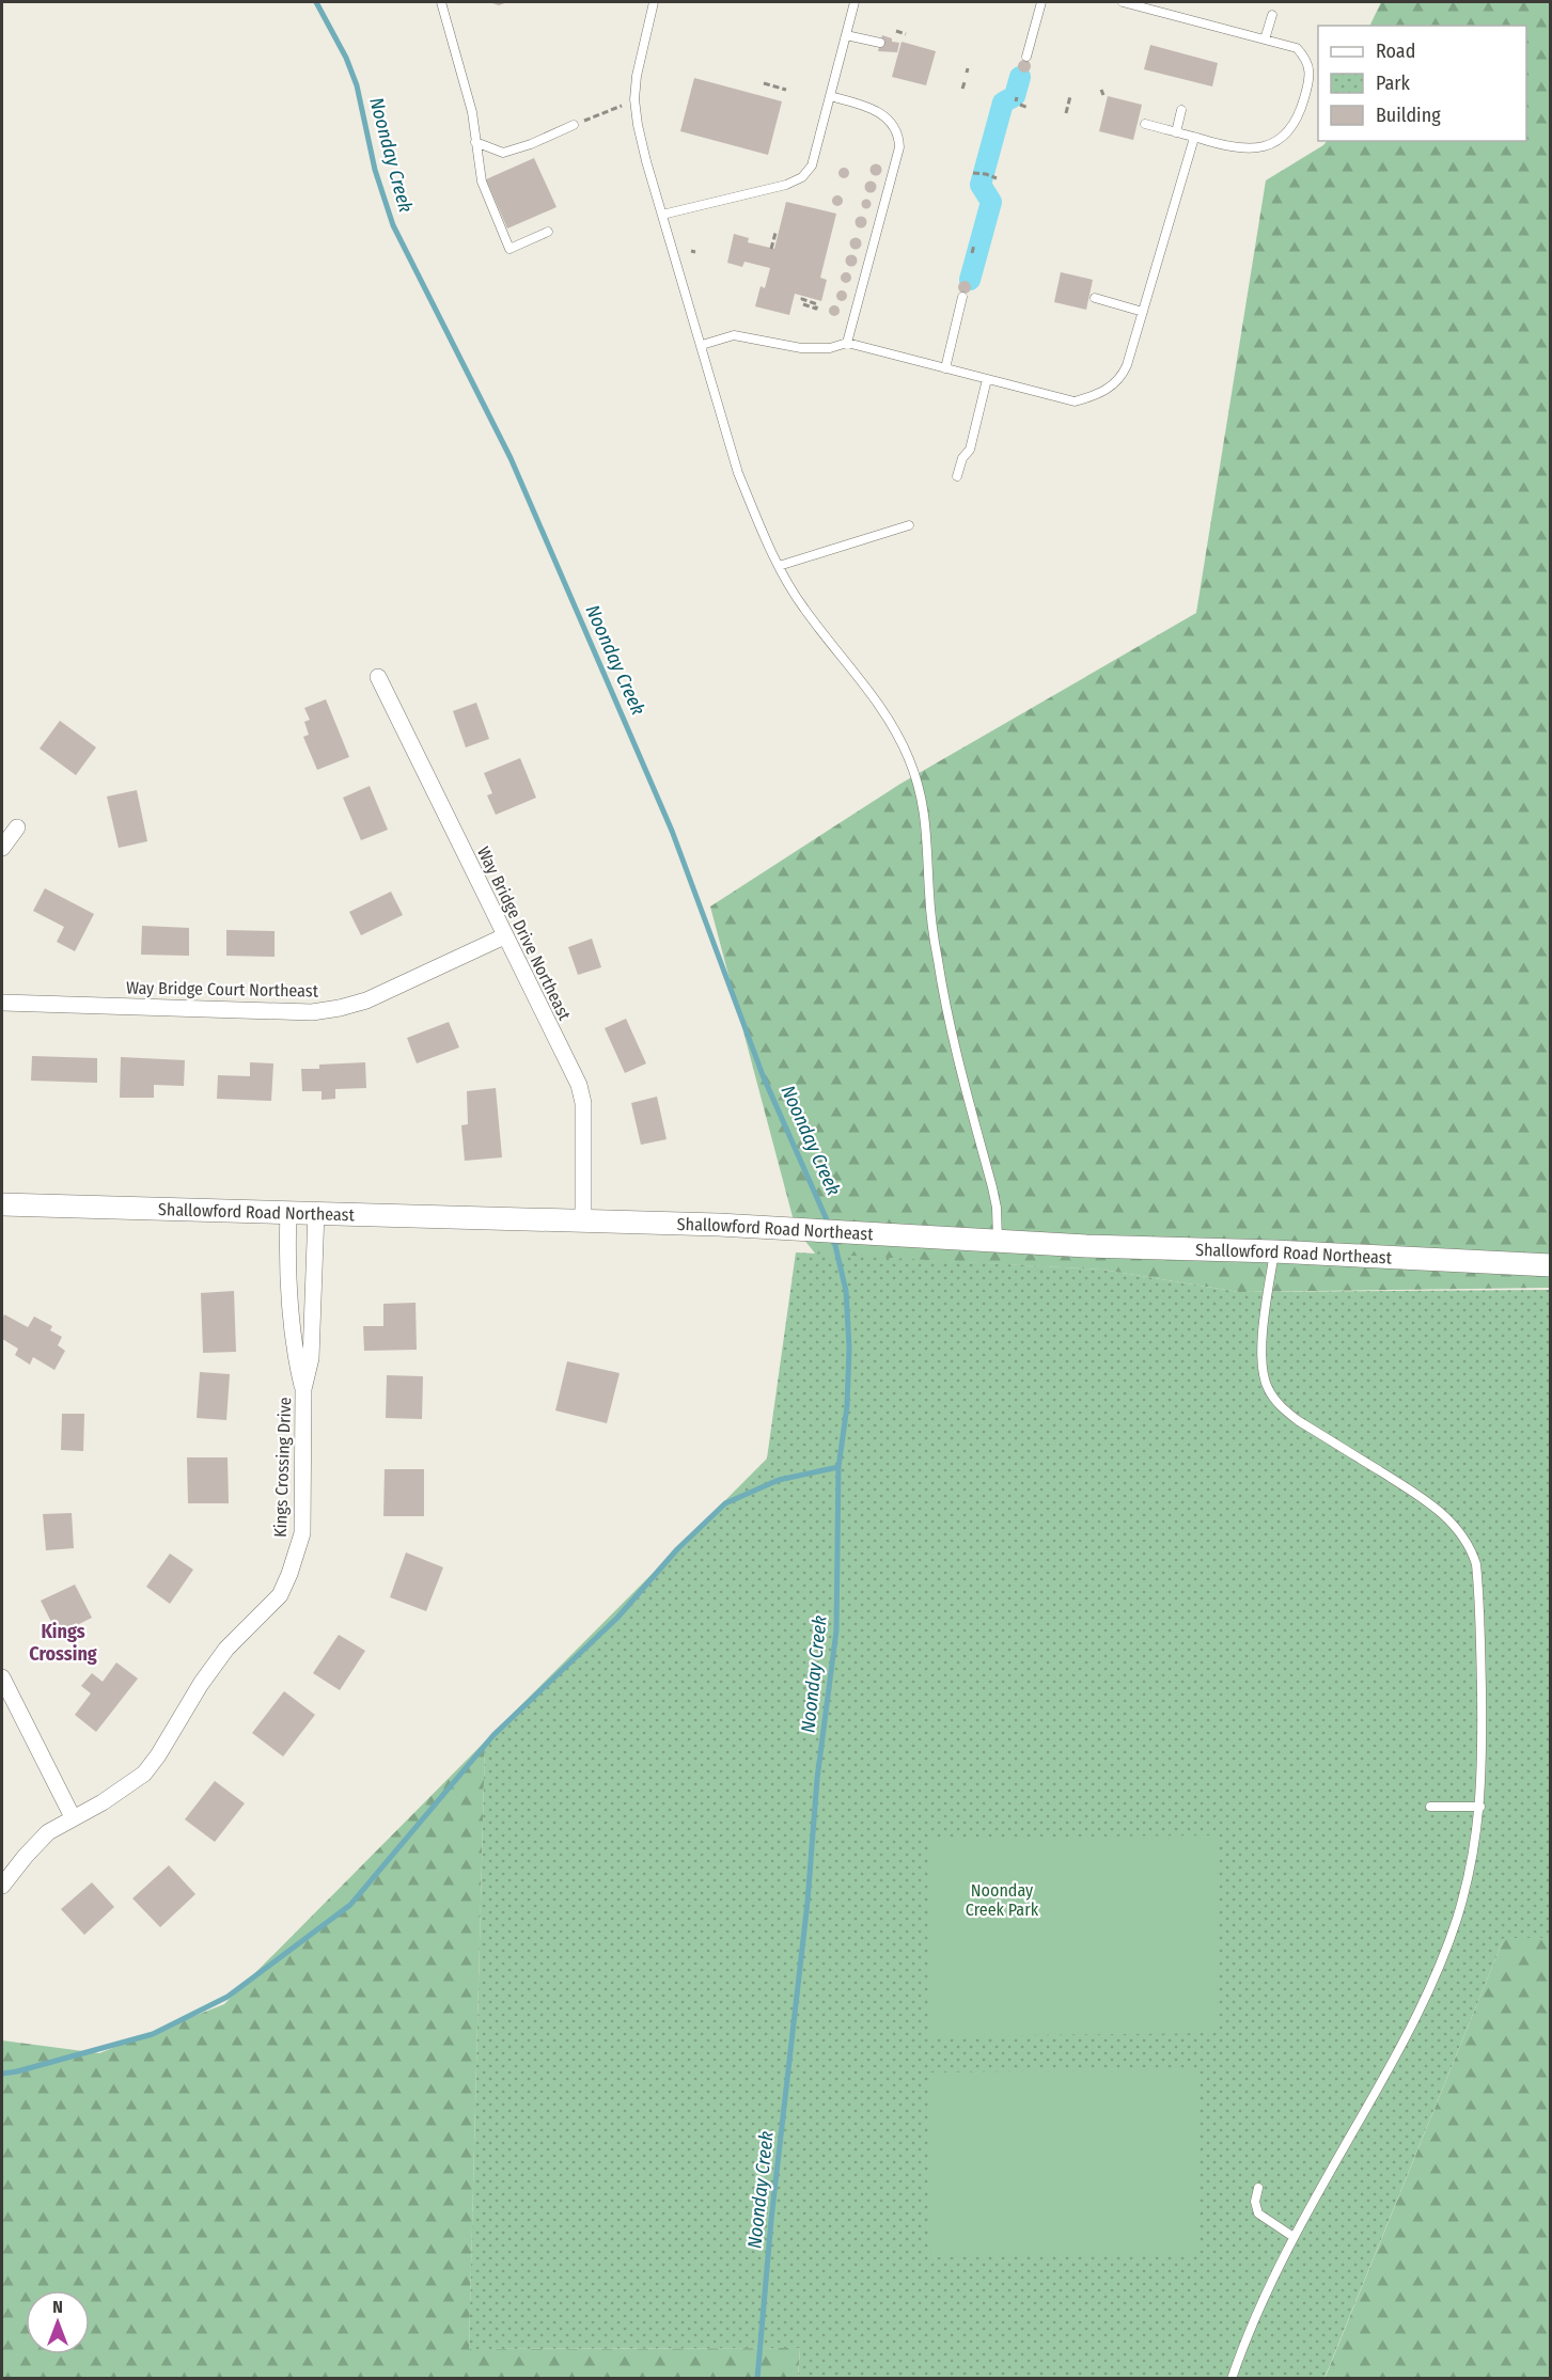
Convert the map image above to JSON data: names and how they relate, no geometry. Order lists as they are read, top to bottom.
{
  "streets": {
    "street": [
      "Way Bridge Drive Northeast",
      "Way Bridge Court Northeast",
      "Shallowford Road Northeast",
      "Kings Crossing Drive"
    ]
  },
  "crossings": [
    ["Way Bridge Drive Northeast", "Way Bridge Court Northeast"],
    ["Way Bridge Drive Northeast", "Shallowford Road Northeast"],
    ["Shallowford Road Northeast", "Kings Crossing Drive"]
  ],
  "districts": ["Kings Crossing"],
  "water": ["Noonday Creek"],
  "parks": ["Noonday Creek Park"],
  "legend": ["Road", "Park", "Building"],
  "north": "top"
}
